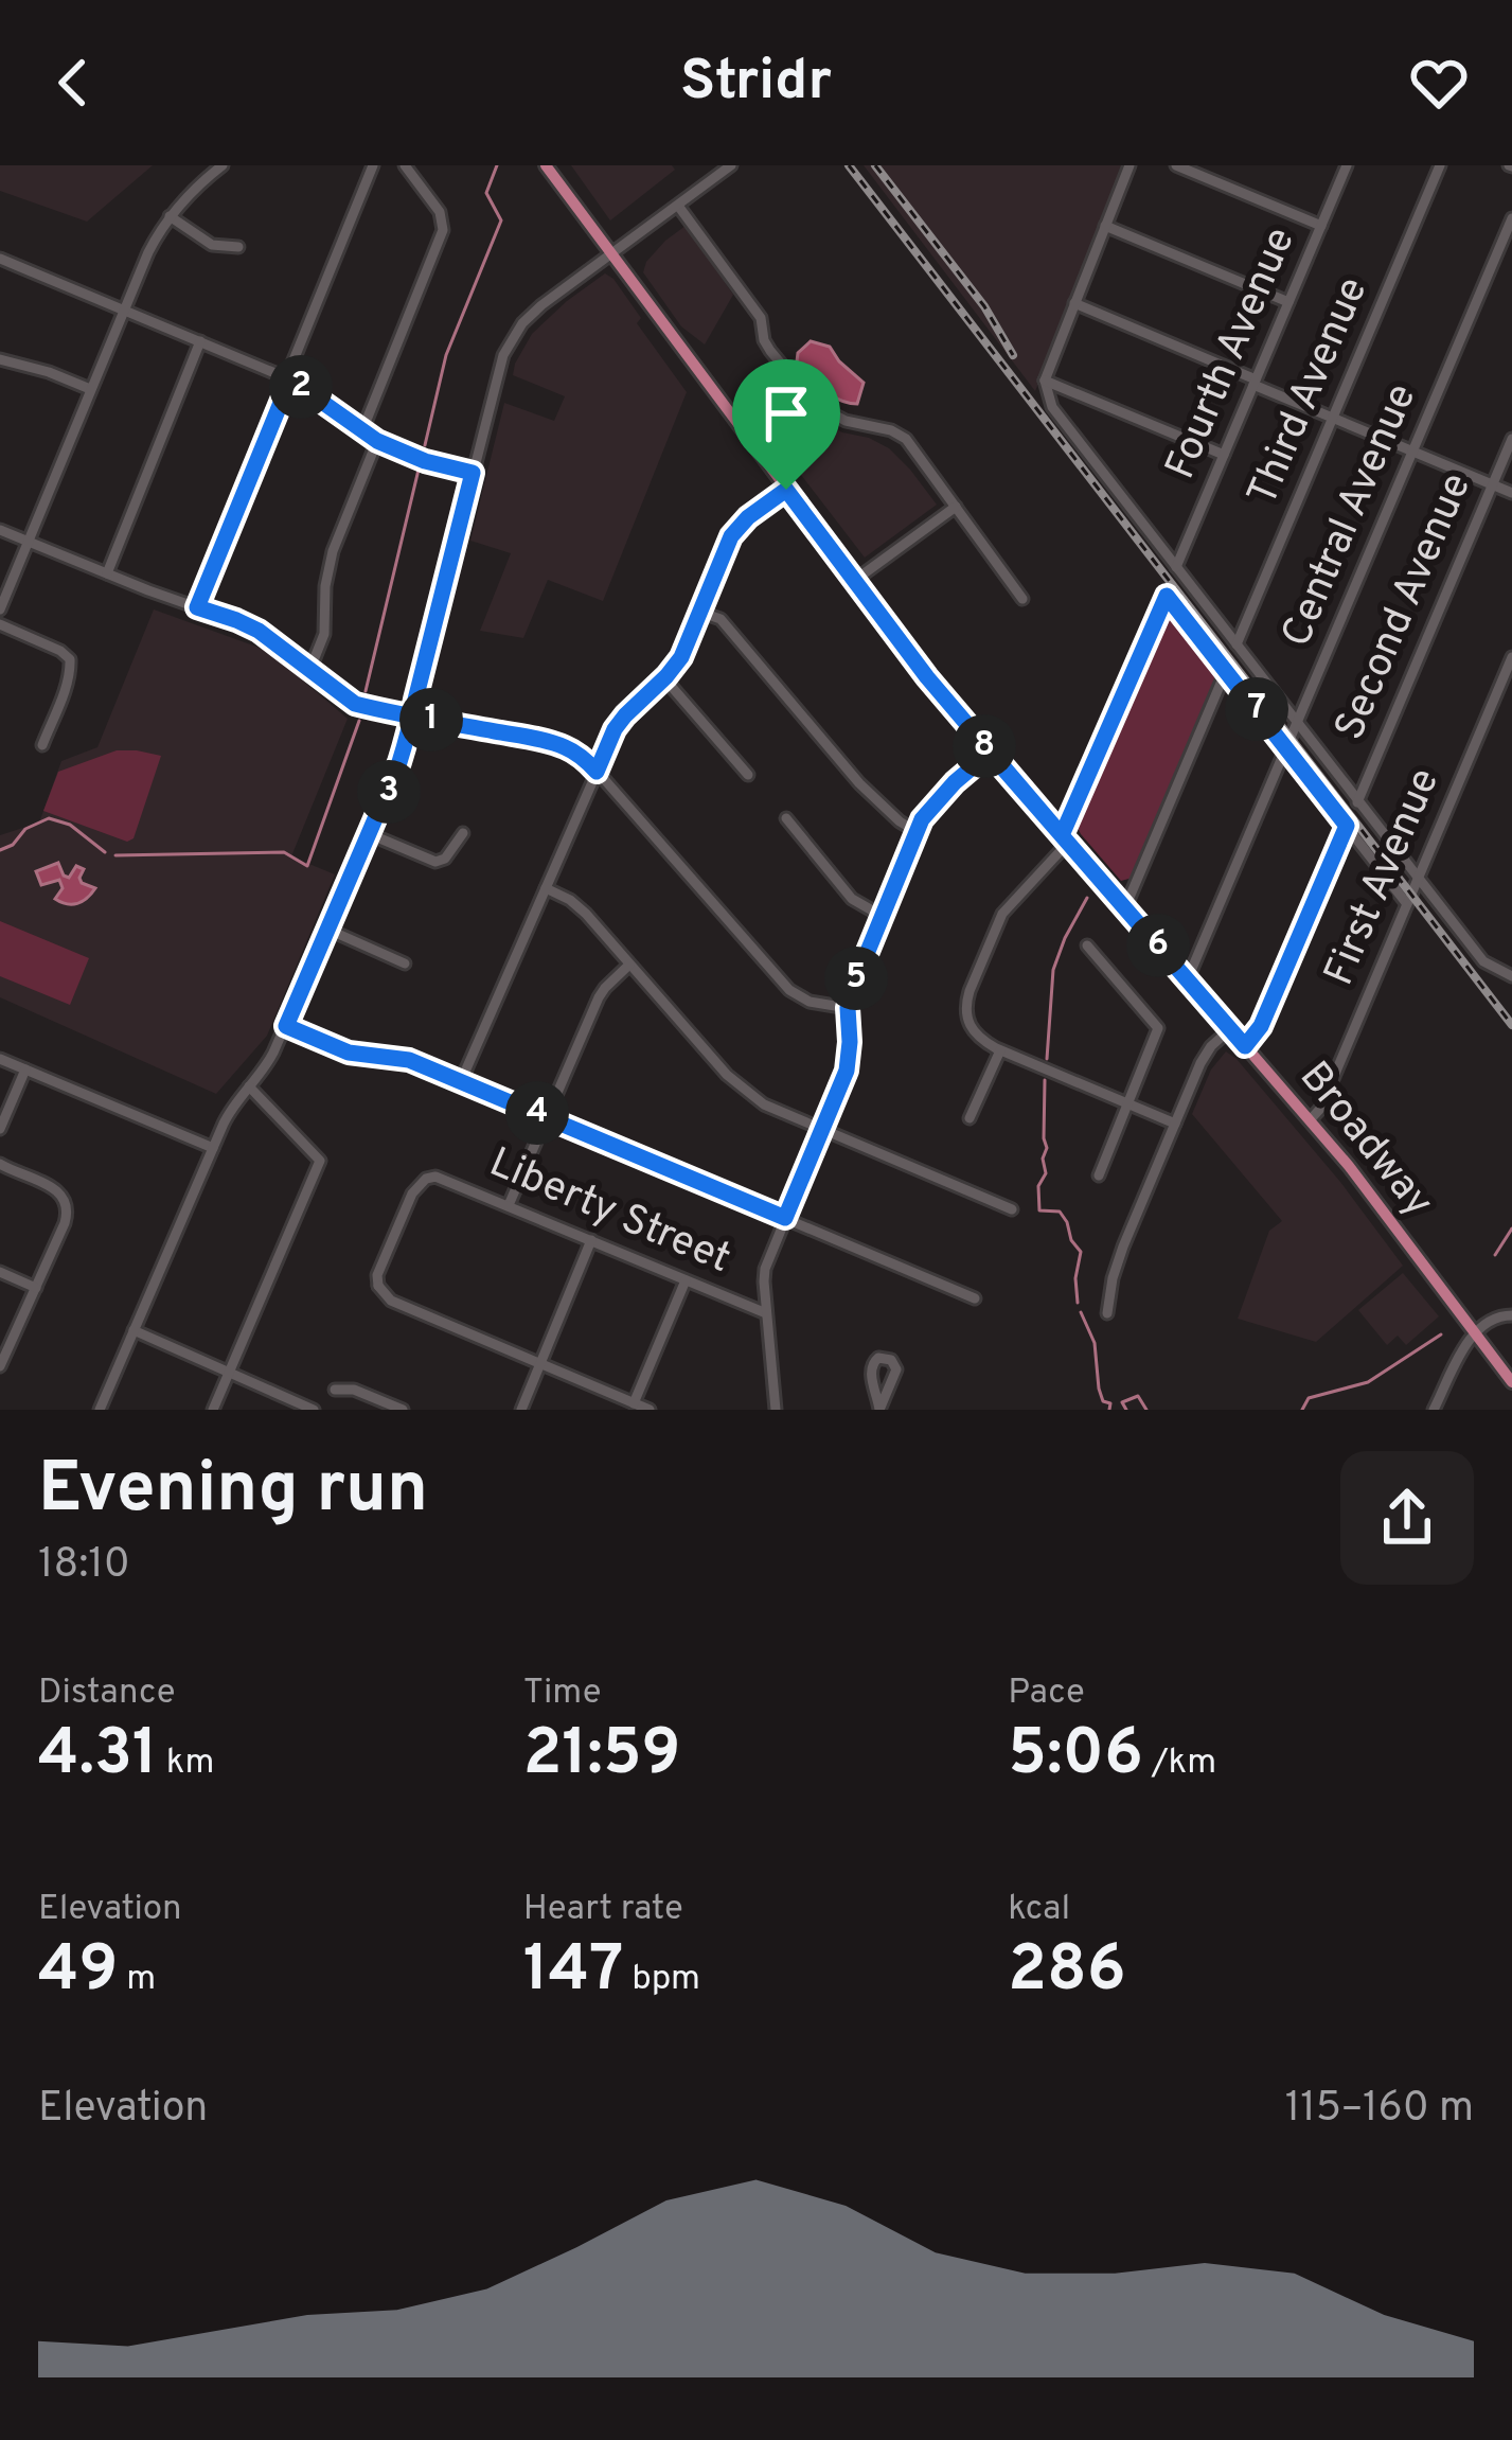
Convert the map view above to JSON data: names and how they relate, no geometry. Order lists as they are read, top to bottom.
{
  "streets": {
    "main road": ["Broadway"],
    "street": [
      "Fourth Avenue",
      "Third Avenue",
      "Central Avenue",
      "Second Avenue",
      "First Avenue",
      "Liberty Street"
    ]
  },
  "crossings": [
    ["Central Avenue", "Broadway"],
    ["First Avenue", "Broadway"]
  ],
  "page": {
    "header": "Stridr",
    "pins": [
      "2",
      "7",
      "1",
      "8",
      "3",
      "6",
      "5",
      "4"
    ],
    "heading": ["Evening run", "18:10"],
    "stats": [
      ["Distance", "4.31 km"],
      ["Time", "21:59"],
      ["Pace", "5:06 /km"],
      ["Elevation", "49 m"],
      ["Heart rate", "147 bpm"],
      ["kcal", "286"]
    ],
    "chart": ["Elevation", "115–160 m"]
  }
}
